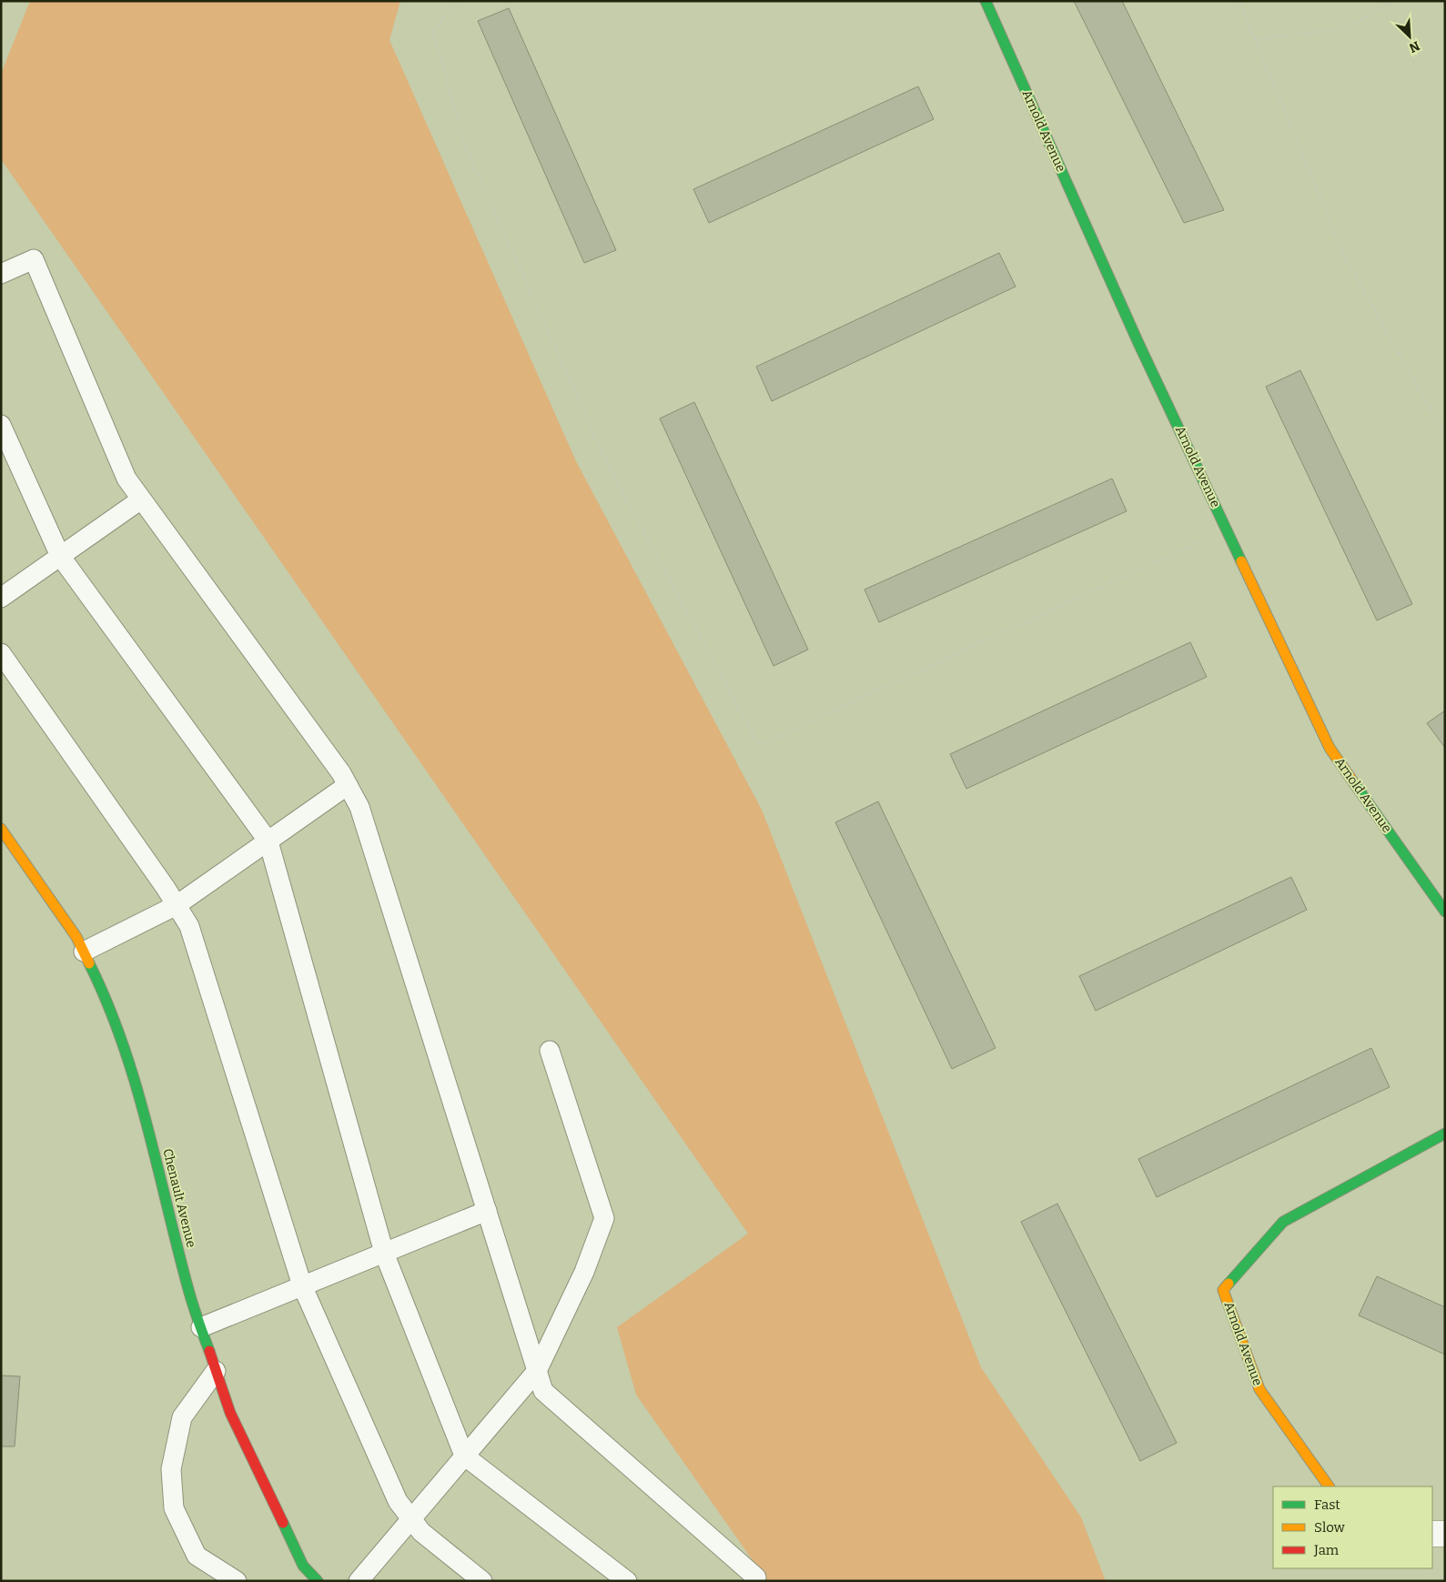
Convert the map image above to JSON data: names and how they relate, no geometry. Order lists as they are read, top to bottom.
{
  "streets": {
    "street": ["Arnold Avenue", "Chenault Avenue"]
  },
  "legend": ["Fast", "Slow", "Jam"],
  "north": "bottom right"
}
